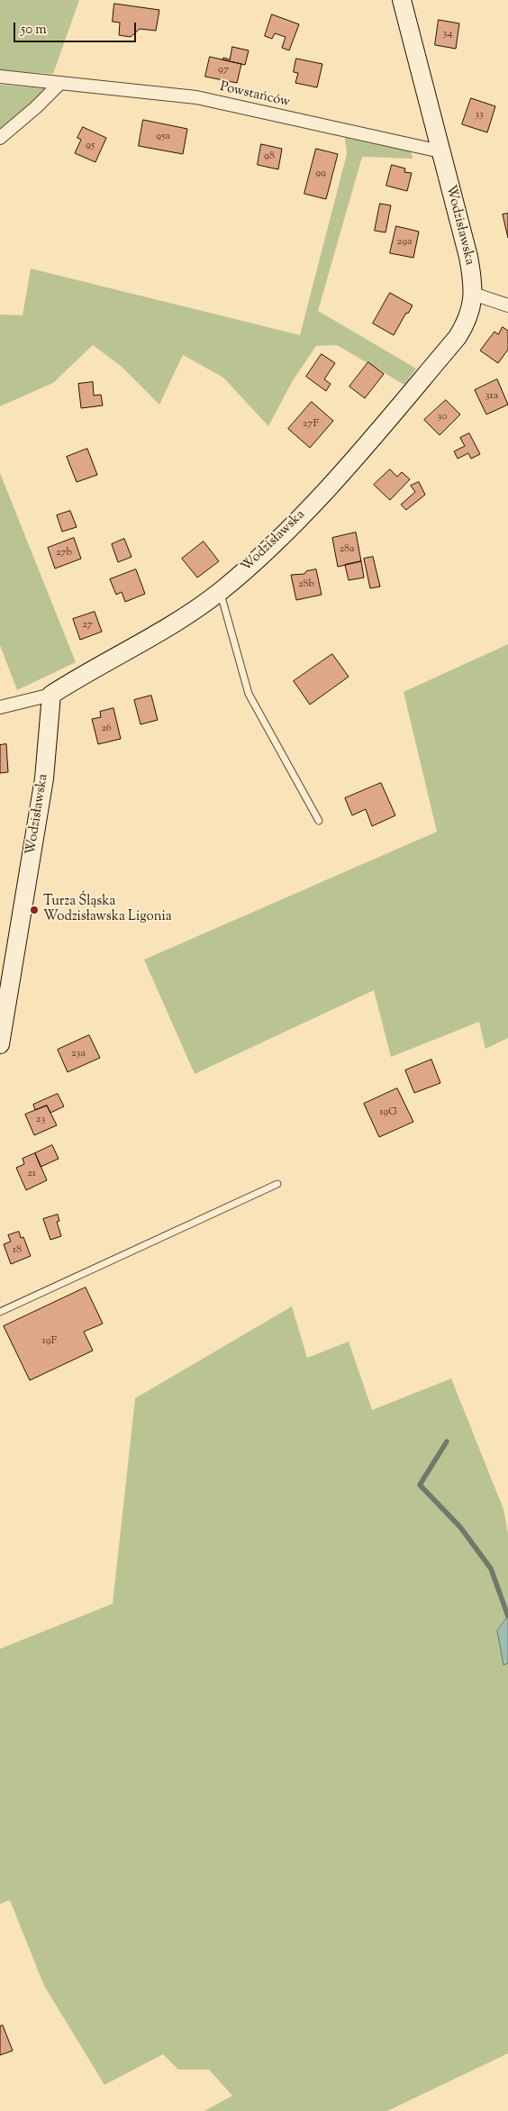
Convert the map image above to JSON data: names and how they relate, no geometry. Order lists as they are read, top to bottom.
{
  "streets": {
    "street": ["Powstańców", "Wodzisławska"]
  },
  "crossings": [
    ["Powstańców", "Wodzisławska"]
  ],
  "places": ["Turza Śląska Wodzisławska Ligonia"],
  "house_numbers": [
    "34",
    "97",
    "33",
    "95a",
    "95",
    "98",
    "99",
    "29a",
    "31a",
    "30",
    "27F",
    "28a",
    "27b",
    "28b",
    "27",
    "26",
    "23a",
    "19G",
    "23",
    "21",
    "18",
    "19F"
  ],
  "scale_bar": "50 m"
}
